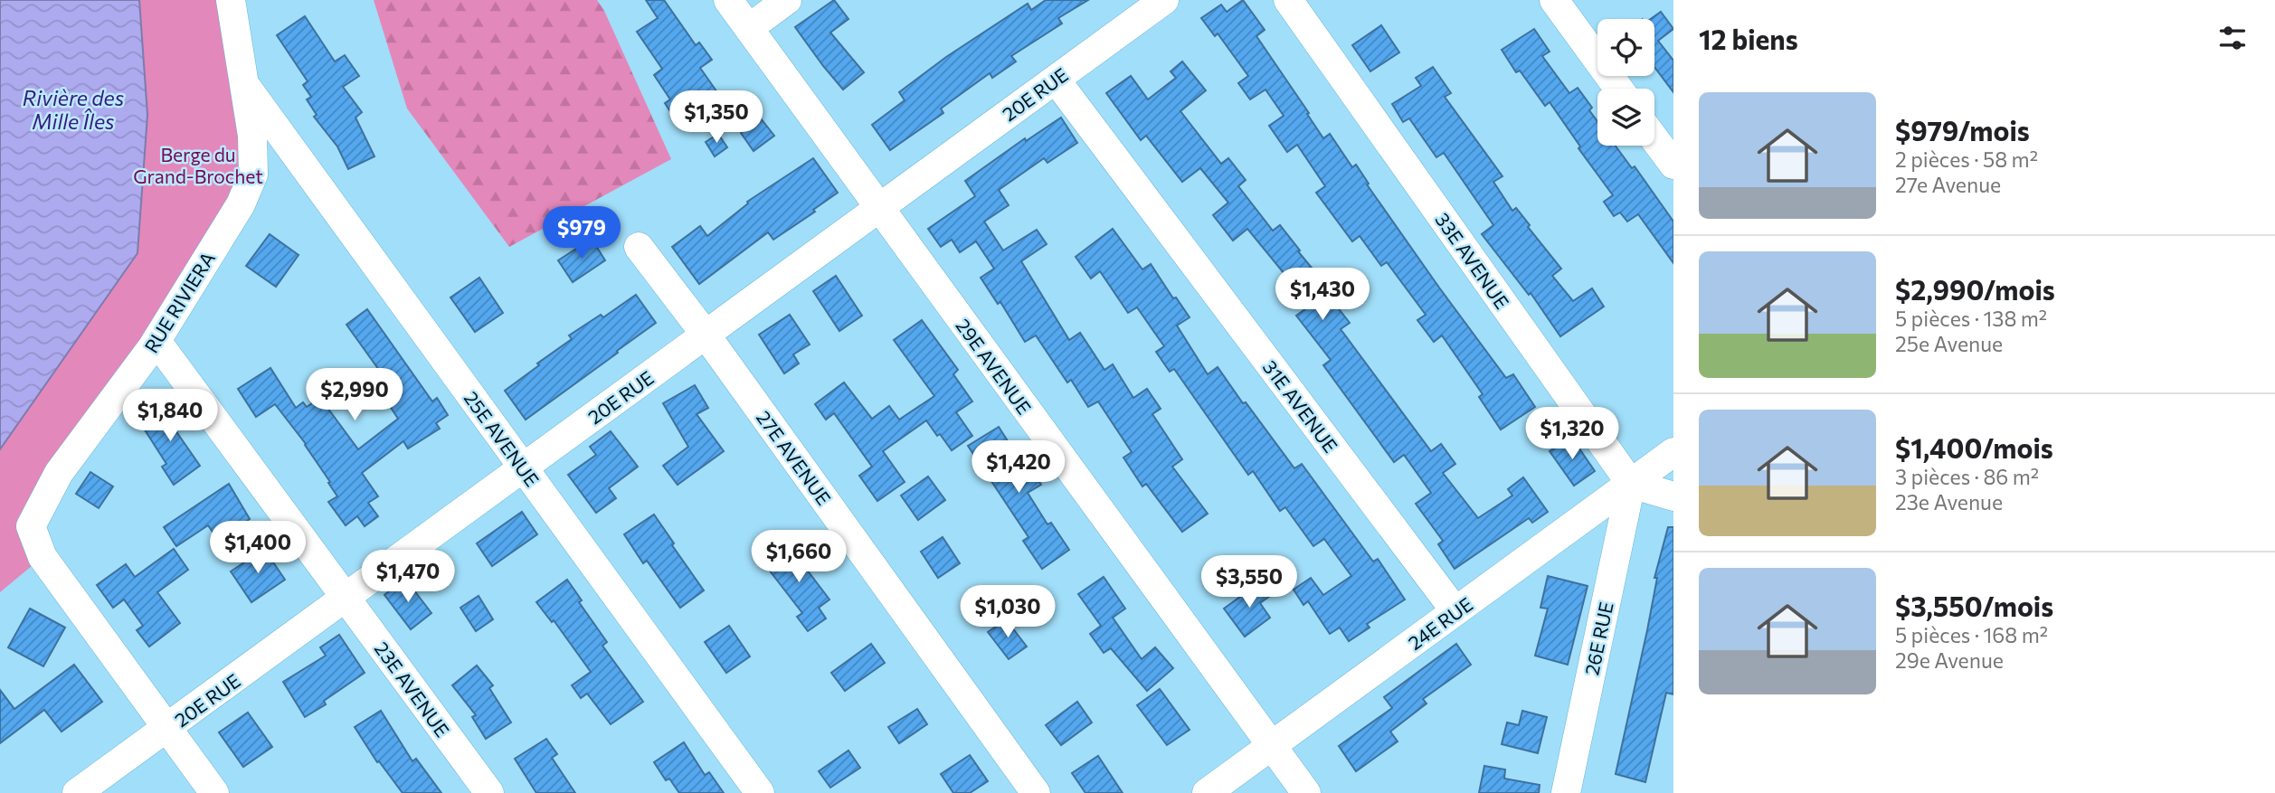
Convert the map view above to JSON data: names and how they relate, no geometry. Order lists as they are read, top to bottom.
{
  "streets": {
    "street": [
      "20E RUE",
      "33E AVENUE",
      "RUE RIVIERA",
      "29E AVENUE",
      "31E AVENUE",
      "25E AVENUE",
      "27E AVENUE",
      "24E RUE",
      "26E RUE",
      "23E AVENUE"
    ]
  },
  "crossings": [
    ["20E RUE", "RUE RIVIERA"],
    ["20E RUE", "29E AVENUE"],
    ["20E RUE", "31E AVENUE"],
    ["20E RUE", "25E AVENUE"],
    ["20E RUE", "27E AVENUE"],
    ["20E RUE", "23E AVENUE"],
    ["33E AVENUE", "24E RUE"],
    ["33E AVENUE", "26E RUE"],
    ["RUE RIVIERA", "25E AVENUE"],
    ["RUE RIVIERA", "23E AVENUE"],
    ["29E AVENUE", "24E RUE"],
    ["31E AVENUE", "24E RUE"],
    ["24E RUE", "26E RUE"]
  ],
  "water": ["Rivière des Mille Îles"],
  "parks": ["Berge du Grand-Brochet"],
  "page": {
    "heading": "12 biens",
    "list": [
      {
        "name": "$979/mois",
        "note": "2 pièces · 58 m² · 27e Avenue"
      },
      {
        "name": "$2,990/mois",
        "note": "5 pièces · 138 m² · 25e Avenue"
      },
      {
        "name": "$1,400/mois",
        "note": "3 pièces · 86 m² · 23e Avenue"
      },
      {
        "name": "$3,550/mois",
        "note": "5 pièces · 168 m² · 29e Avenue"
      }
    ],
    "price": [
      "$1,350",
      "$979",
      "$1,430",
      "$2,990",
      "$1,840",
      "$1,320",
      "$1,420",
      "$1,400",
      "$1,660",
      "$1,470",
      "$3,550",
      "$1,030"
    ]
  }
}
